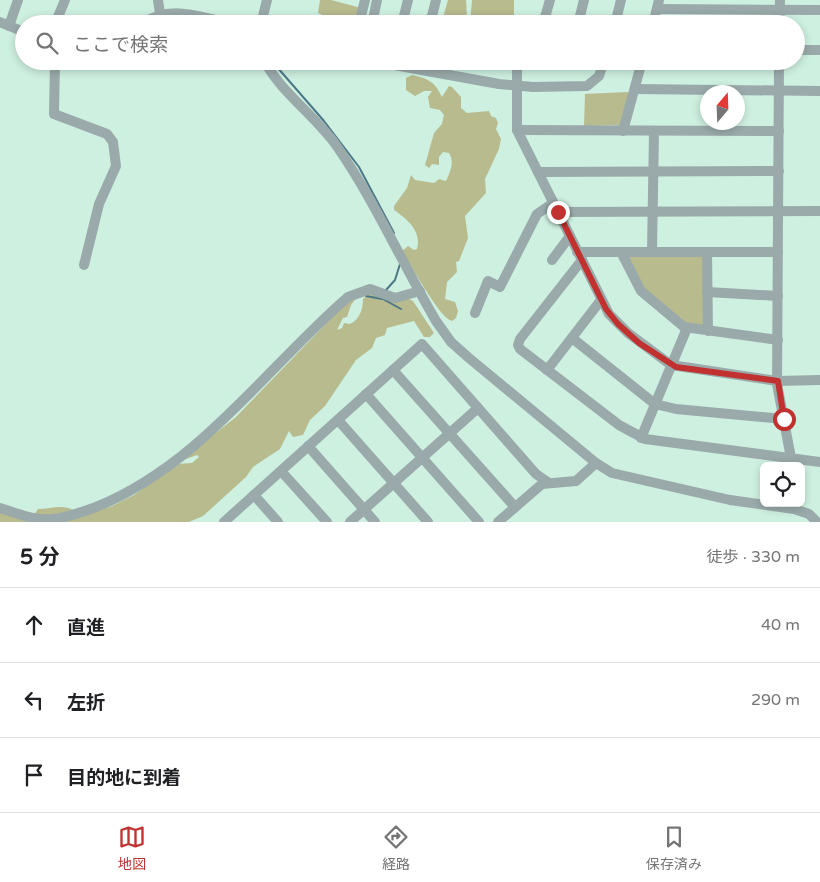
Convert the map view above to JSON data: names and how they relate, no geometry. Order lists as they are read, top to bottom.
{
  "north": "top",
  "page": {
    "search": "ここで検索",
    "heading": ["5 分", "徒歩 · 330 m"],
    "list": [
      ["直進", "40 m"],
      ["左折", "290 m"],
      "目的地に到着"
    ],
    "nav": ["地図", "経路", "保存済み"]
  }
}
